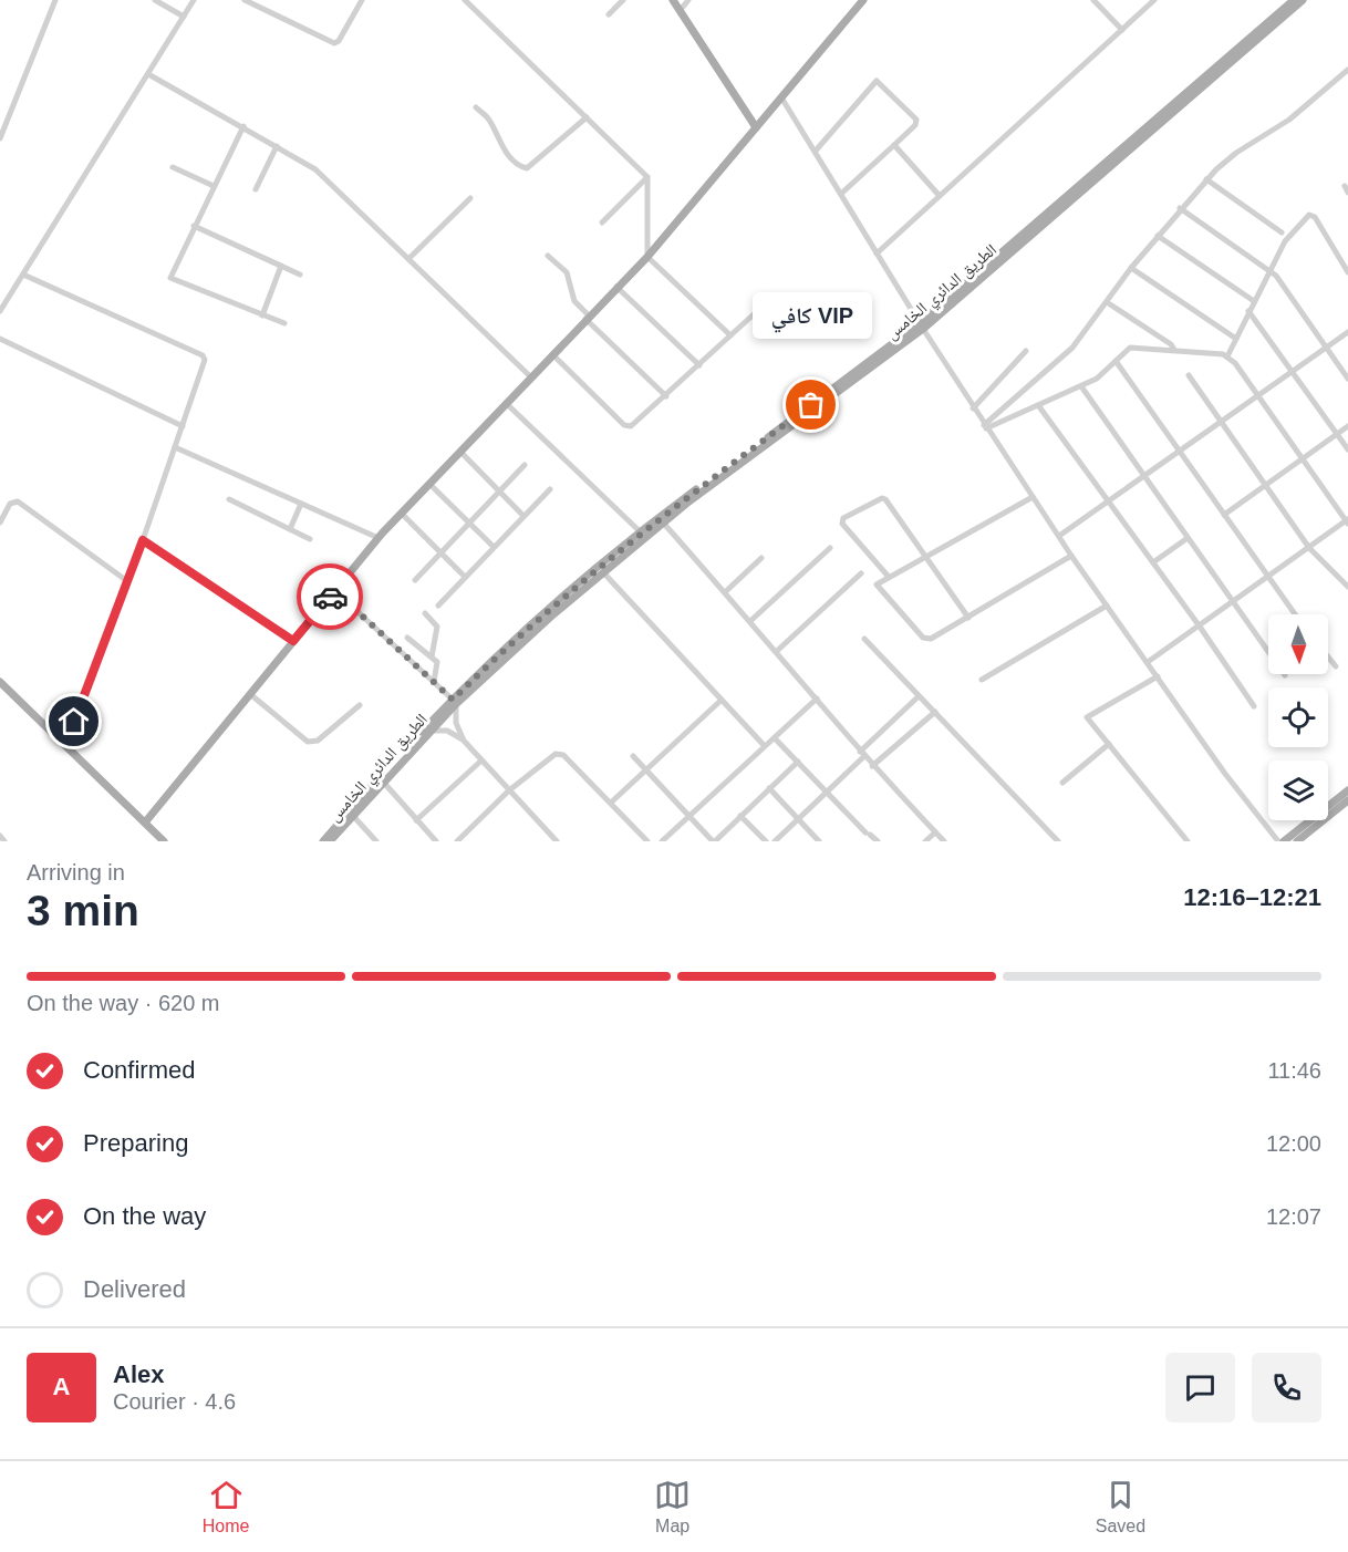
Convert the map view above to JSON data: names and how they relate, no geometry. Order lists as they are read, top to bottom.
{
  "streets": {
    "main road": ["الطريق الدائري الخامس"]
  },
  "places": ["كافي VIP"],
  "north": "bottom",
  "page": {
    "bubble": "كافي VIP",
    "heading": ["3 min", "Arriving in", "12:16–12:21"],
    "panel": ["Alex", "Courier · 4.6"],
    "bar": "On the way · 620 m",
    "list": [
      ["Confirmed", "11:46"],
      ["Preparing", "12:00"],
      ["On the way", "12:07"],
      "Delivered"
    ],
    "round": "A",
    "tabs": ["Home", "Map", "Saved"]
  }
}
